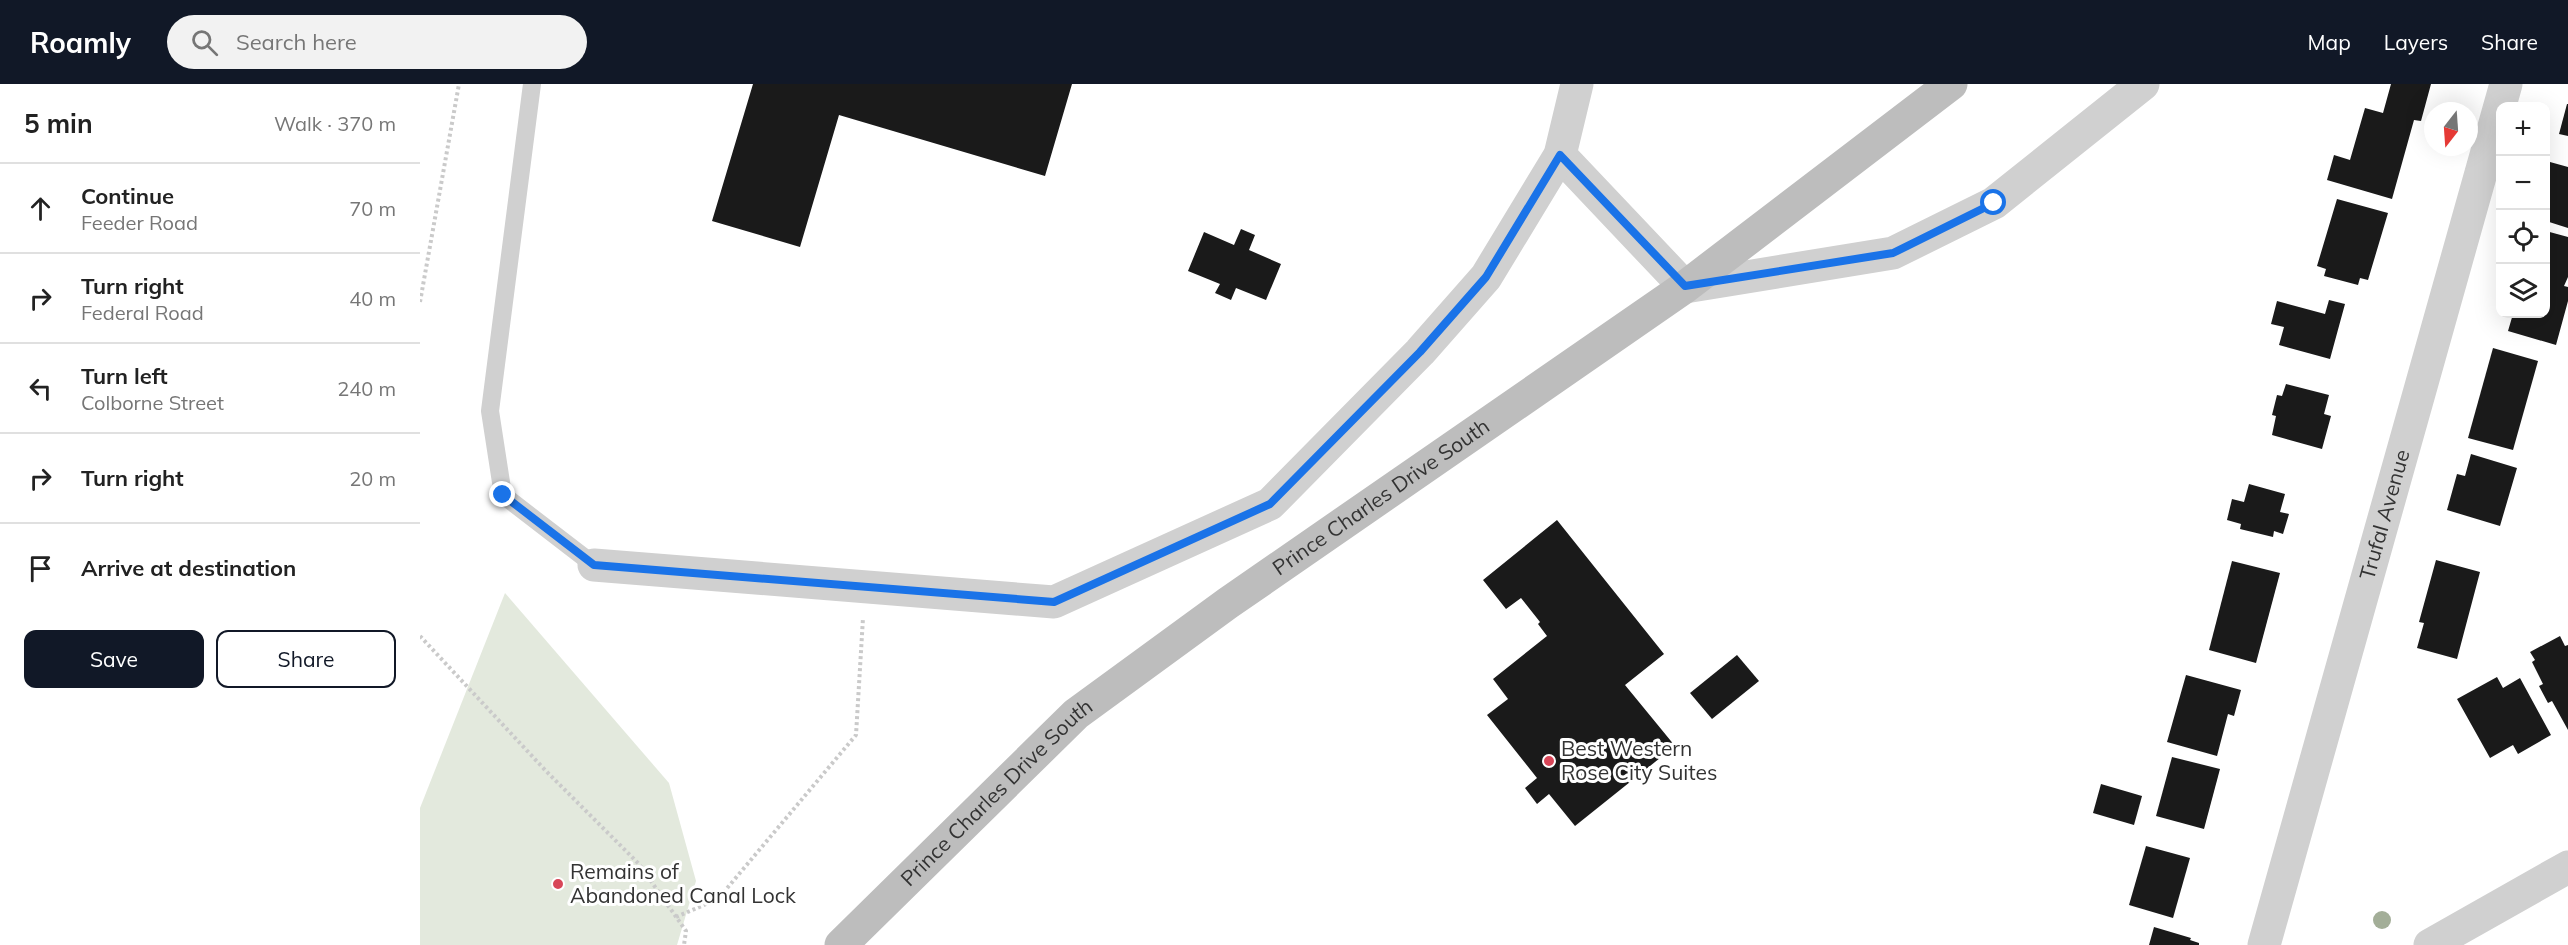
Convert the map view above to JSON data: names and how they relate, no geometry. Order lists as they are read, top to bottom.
{
  "streets": {
    "main road": ["Prince Charles Drive South"],
    "street": ["Trufal Avenue"]
  },
  "places": ["Best Western Rose City Suites", "Remains of Abandoned Canal Lock"],
  "north": "bottom",
  "page": {
    "header": "Roamly",
    "search": "Search here",
    "nav": ["Map", "Layers", "Share"],
    "heading": ["5 min", "Walk · 370 m"],
    "map_buttons": ["+", "−"],
    "list": [
      ["Continue", "Feeder Road", "70 m"],
      ["Turn right", "Federal Road", "40 m"],
      ["Turn left", "Colborne Street", "240 m"],
      ["Turn right", "20 m"],
      "Arrive at destination"
    ],
    "buttons": ["Save", "Share"]
  }
}
